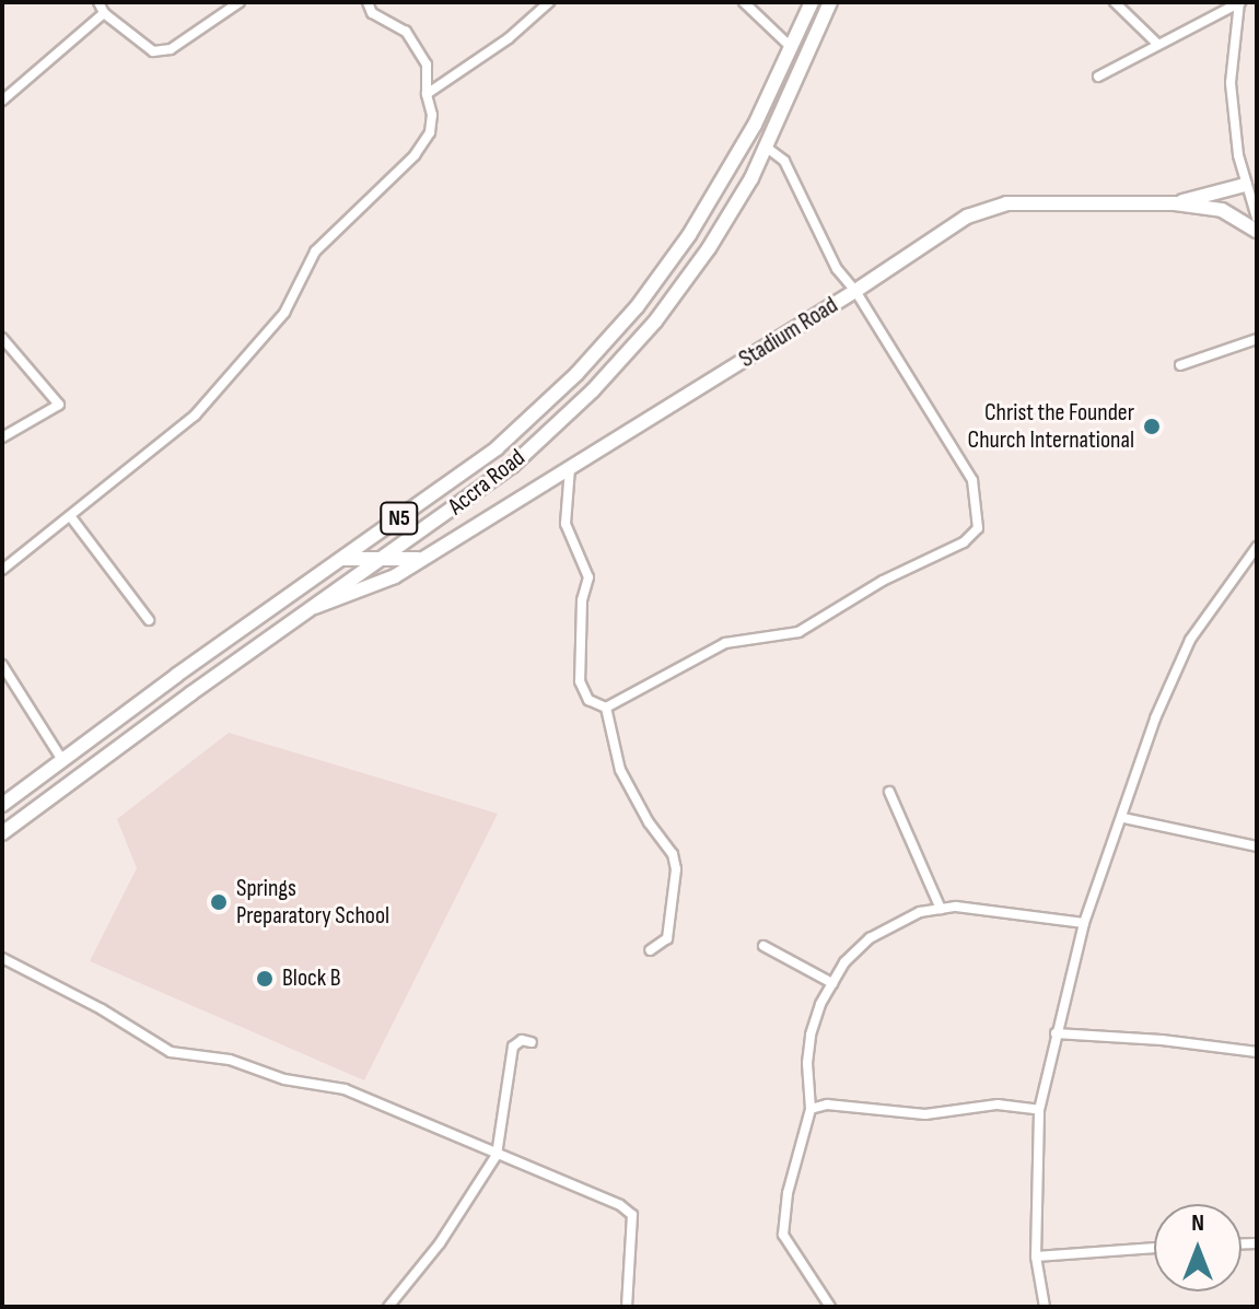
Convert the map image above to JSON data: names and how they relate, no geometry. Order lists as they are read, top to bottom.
{
  "streets": {
    "main road": ["Stadium Road", "Accra Road", "N5"]
  },
  "crossings": [
    ["Stadium Road", "Accra Road"]
  ],
  "places": ["Christ the Founder Church International", "Springs Preparatory School", "Block B"],
  "north": "top"
}
